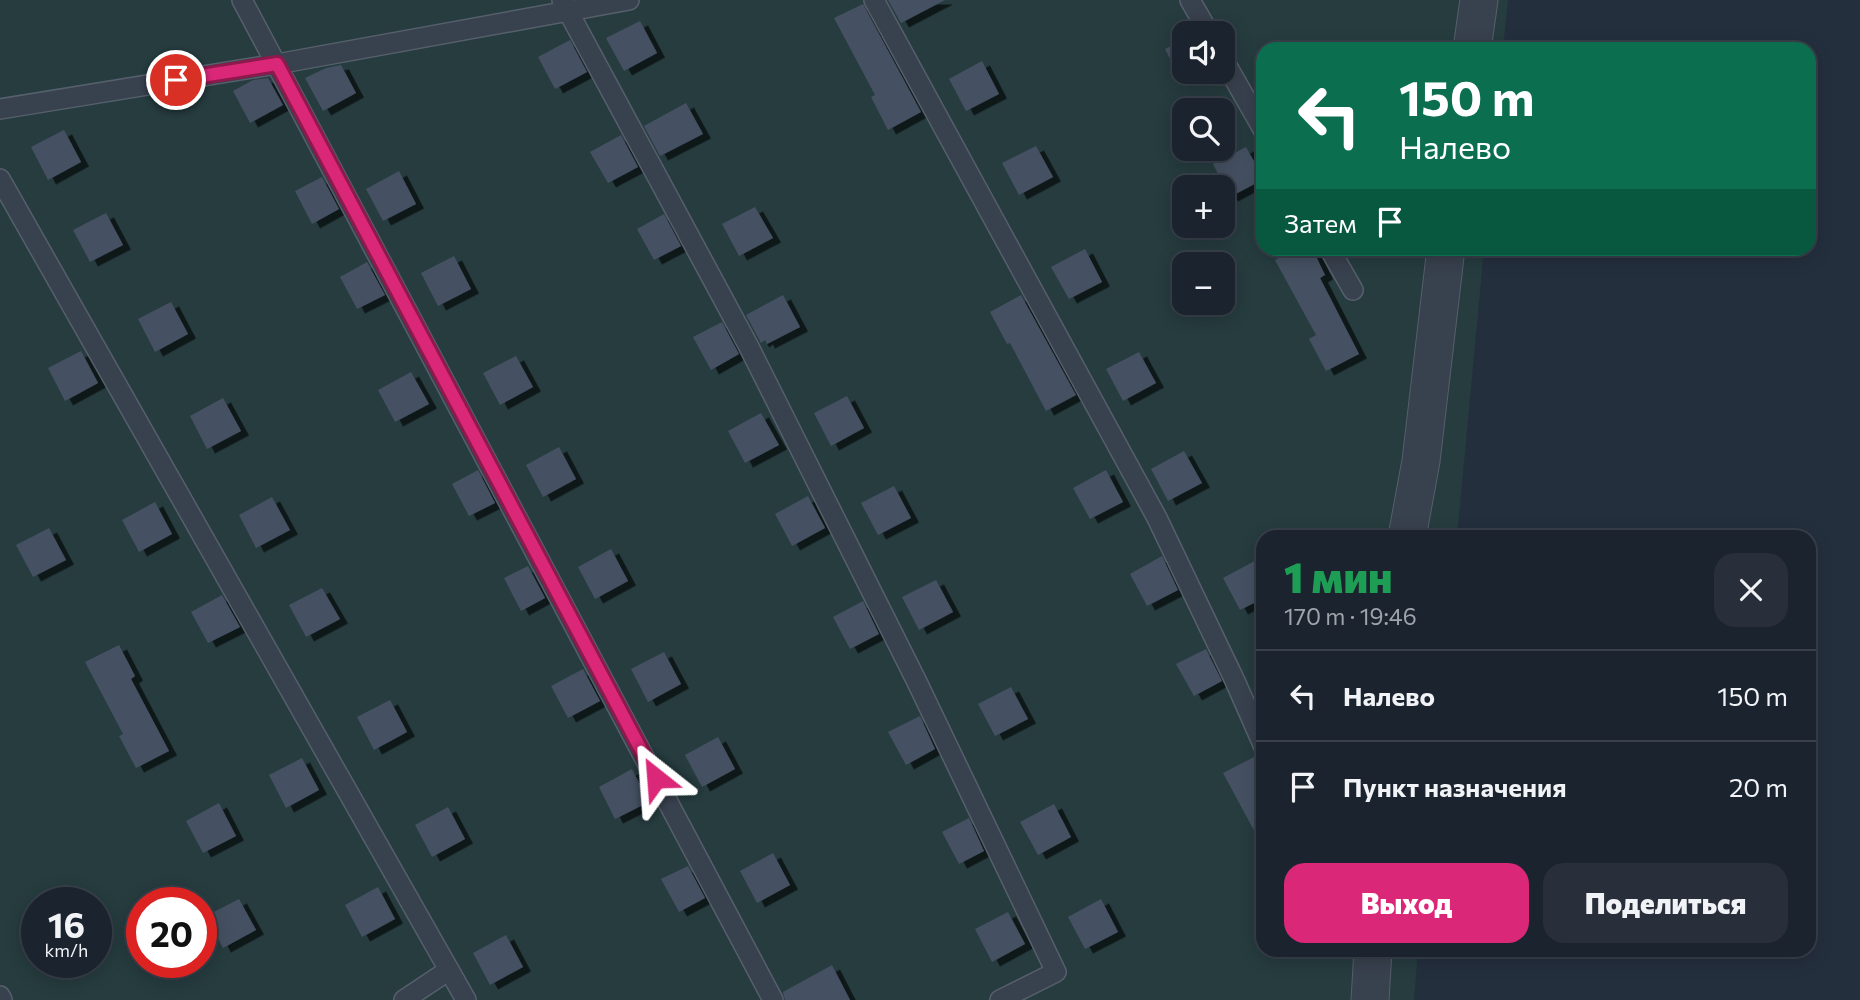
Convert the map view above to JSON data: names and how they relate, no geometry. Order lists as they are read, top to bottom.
{
  "page": {
    "map_buttons": ["+", "−"],
    "turn": ["150 m", "Налево"],
    "then": "Затем",
    "heading": ["1 мин", "170 m · 19:46"],
    "list": [
      {
        "name": "Налево",
        "value": "150 m"
      },
      {
        "name": "Пункт назначения",
        "value": "20 m"
      }
    ],
    "buttons": ["Выход", "Поделиться"],
    "speed": "16 km/h",
    "limit": "20"
  }
}
